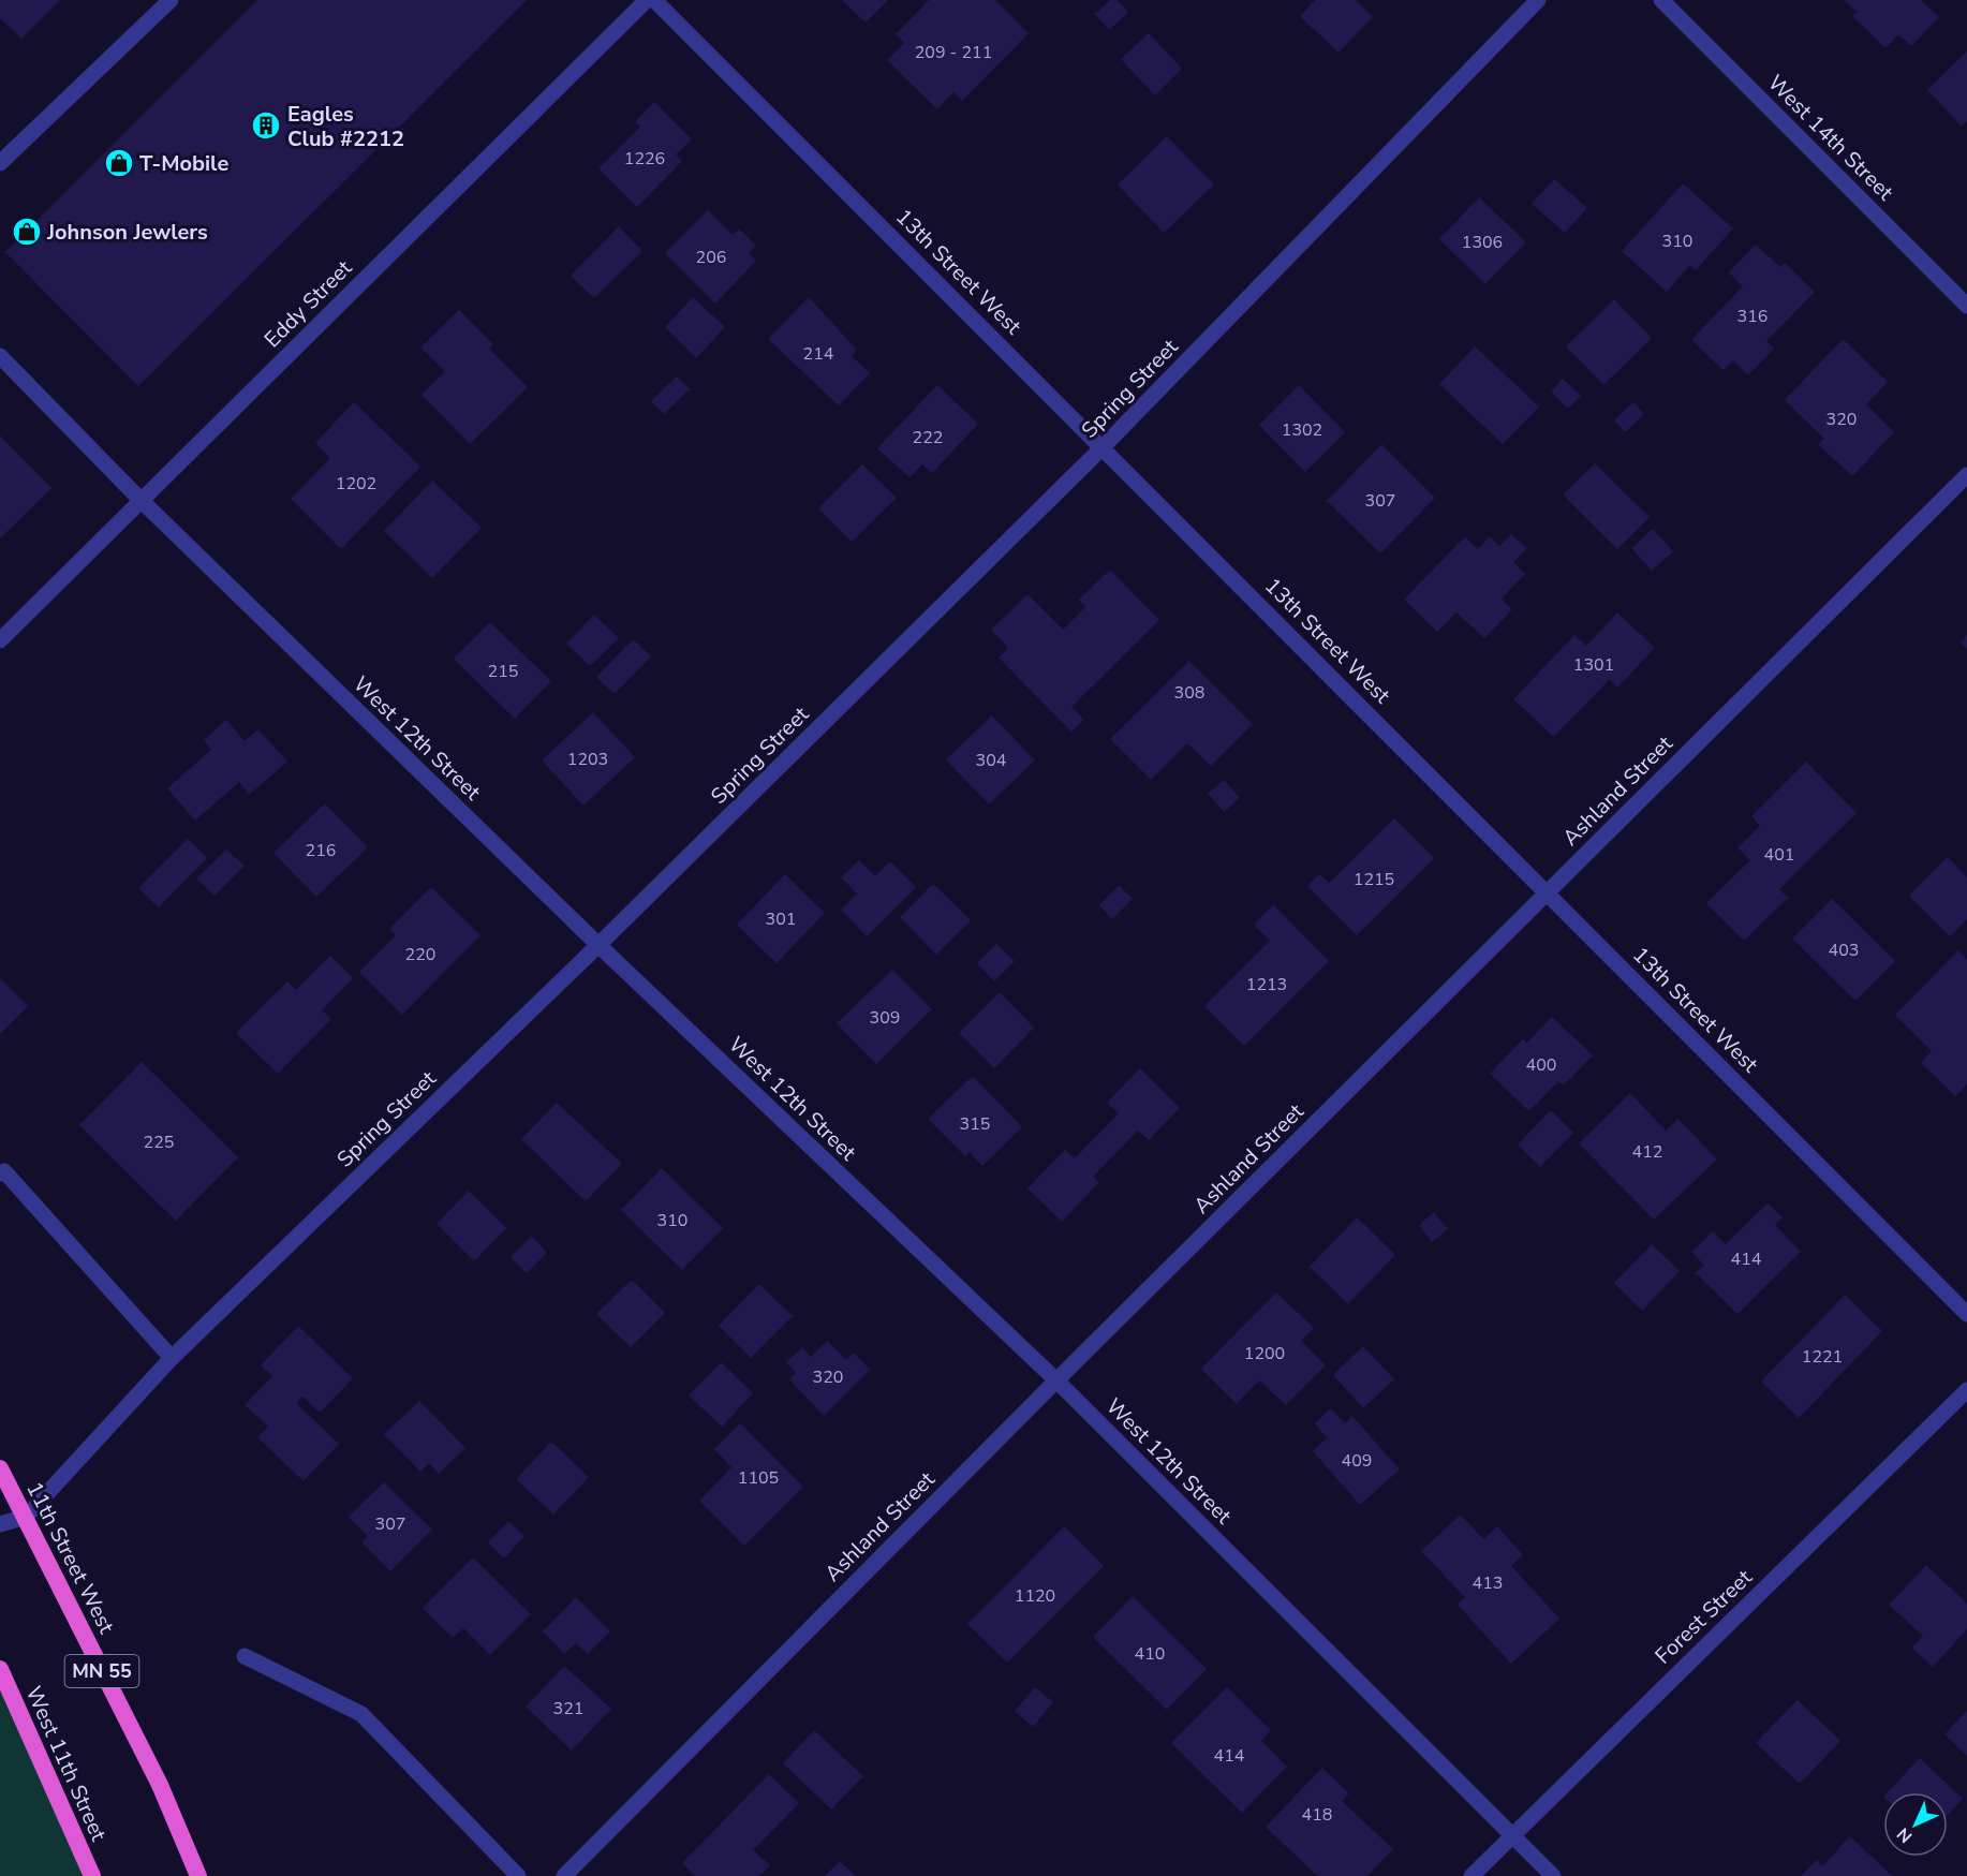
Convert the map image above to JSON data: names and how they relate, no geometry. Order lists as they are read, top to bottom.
{
  "streets": {
    "highway": ["11th Street West", "MN 55", "West 11th Street"],
    "street": [
      "West 14th Street",
      "13th Street West",
      "Eddy Street",
      "Spring Street",
      "West 12th Street",
      "Ashland Street",
      "Forest Street"
    ]
  },
  "crossings": [
    ["13th Street West", "Spring Street"],
    ["13th Street West", "Ashland Street"],
    ["Eddy Street", "West 12th Street"],
    ["Spring Street", "West 12th Street"],
    ["Spring Street", "11th Street West"],
    ["West 12th Street", "Ashland Street"],
    ["West 12th Street", "Forest Street"]
  ],
  "places": {
    "building": ["Eagles Club #2212"],
    "shop": ["T-Mobile", "Johnson Jewlers"]
  },
  "house_numbers": [
    "209 - 211",
    "1226",
    "310",
    "1306",
    "206",
    "316",
    "214",
    "320",
    "1302",
    "222",
    "1202",
    "307",
    "1301",
    "215",
    "308",
    "1203",
    "304",
    "216",
    "401",
    "1215",
    "301",
    "403",
    "220",
    "1213",
    "309",
    "400",
    "315",
    "225",
    "412",
    "310",
    "414",
    "1200",
    "1221",
    "320",
    "409",
    "1105",
    "307",
    "413",
    "1120",
    "410",
    "321",
    "414",
    "418"
  ],
  "north": "bottom left"
}
